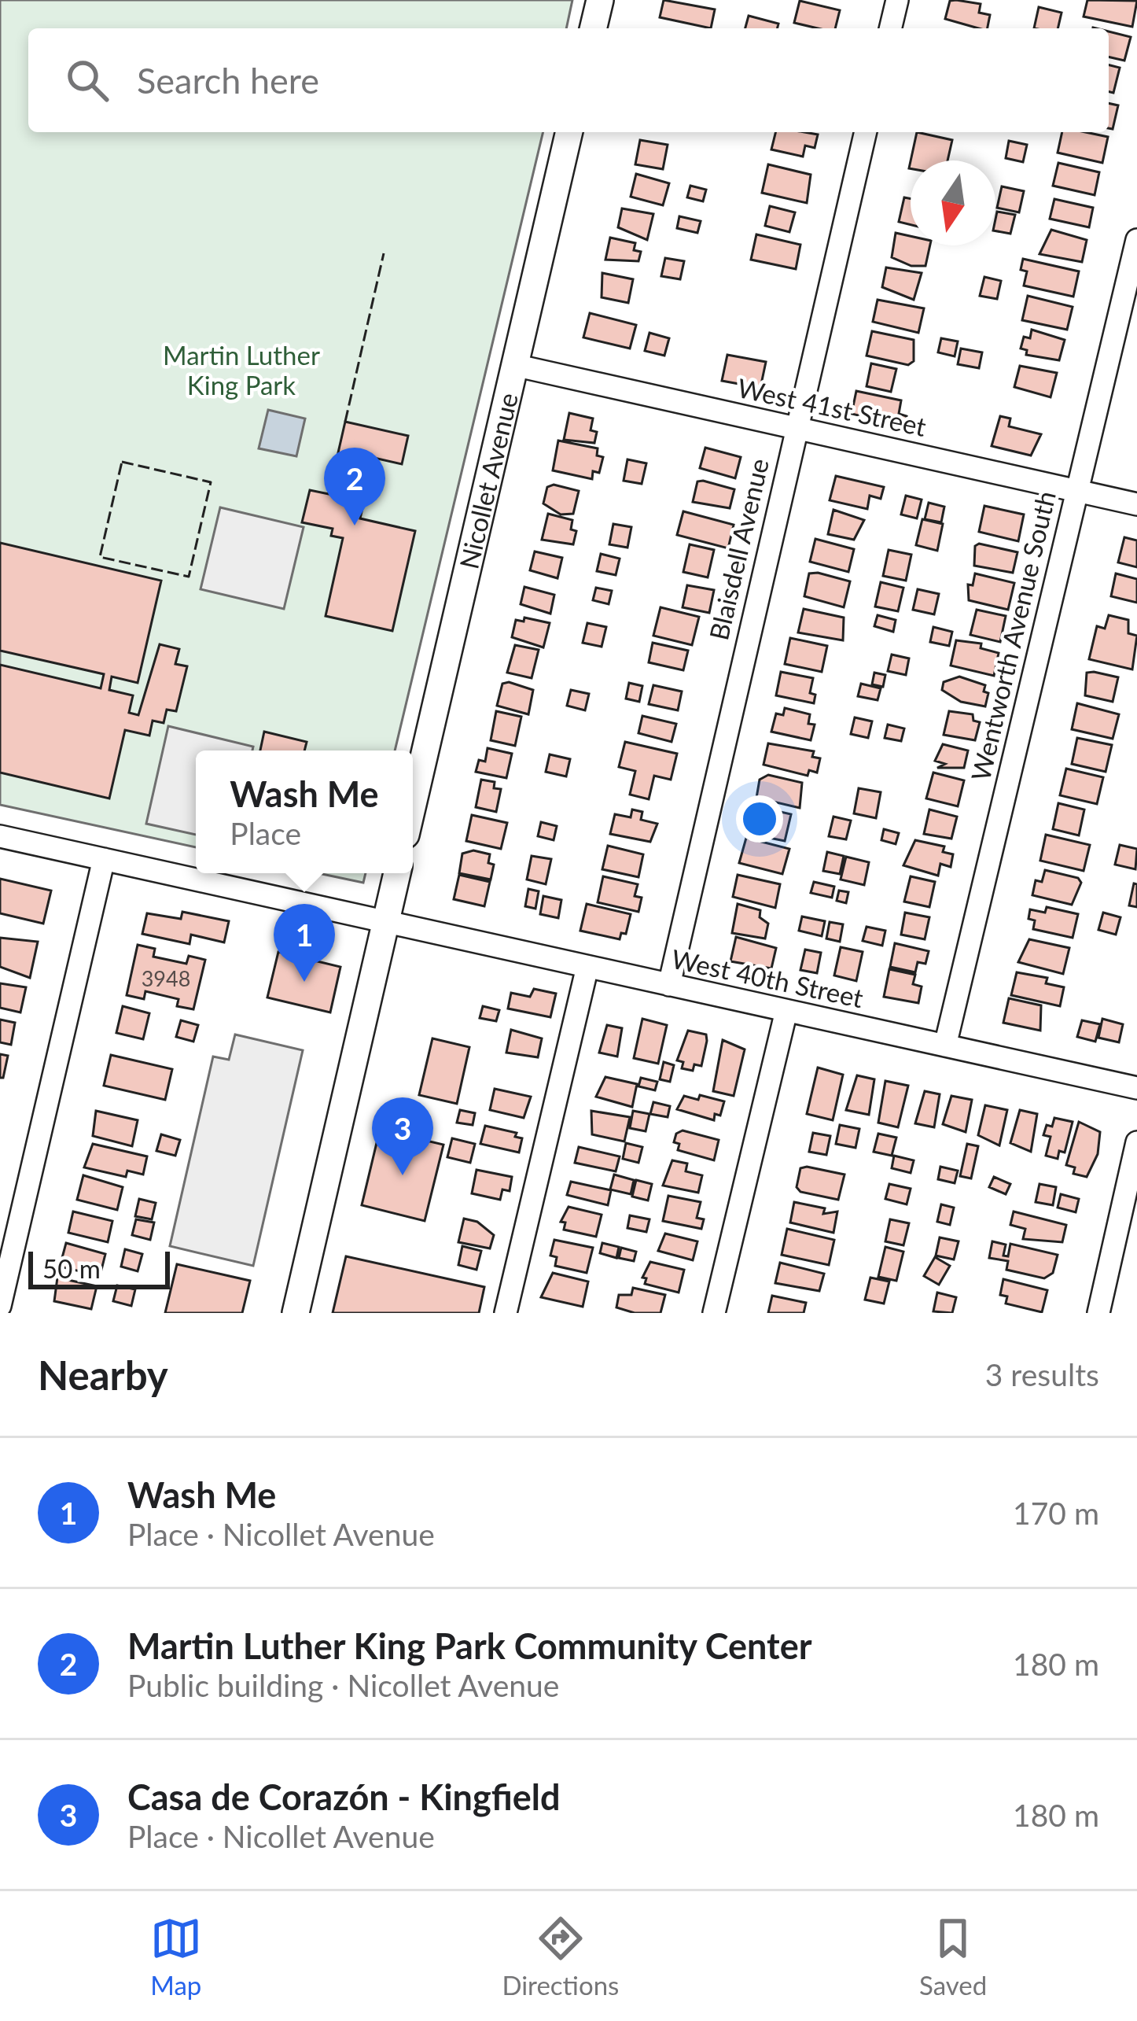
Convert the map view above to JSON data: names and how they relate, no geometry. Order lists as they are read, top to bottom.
{
  "streets": {
    "main road": ["Nicollet Avenue"],
    "street": [
      "West 41st Street",
      "Blaisdell Avenue",
      "Wentworth Avenue South",
      "West 40th Street"
    ]
  },
  "crossings": [
    ["West 41st Street", "Nicollet Avenue"],
    ["West 41st Street", "Blaisdell Avenue"],
    ["West 41st Street", "Wentworth Avenue South"],
    ["Blaisdell Avenue", "West 40th Street"],
    ["Wentworth Avenue South", "West 40th Street"]
  ],
  "parks": ["Martin Luther King Park"],
  "house_numbers": ["3948"],
  "scale_bar": "50 m",
  "north": "bottom",
  "page": {
    "search": "Search here",
    "pins": ["2", "1", "3"],
    "popup": ["Wash Me", "Place"],
    "scale": "50 m",
    "heading": ["Nearby", "3 results"],
    "list": [
      {
        "mark": "1",
        "name": "Wash Me",
        "note": "Place · Nicollet Avenue",
        "value": "170 m"
      },
      {
        "mark": "2",
        "name": "Martin Luther King Park Community Center",
        "note": "Public building · Nicollet Avenue",
        "value": "180 m"
      },
      {
        "mark": "3",
        "name": "Casa de Corazón - Kingfield",
        "note": "Place · Nicollet Avenue",
        "value": "180 m"
      }
    ],
    "nav": ["Map", "Directions", "Saved"]
  }
}
